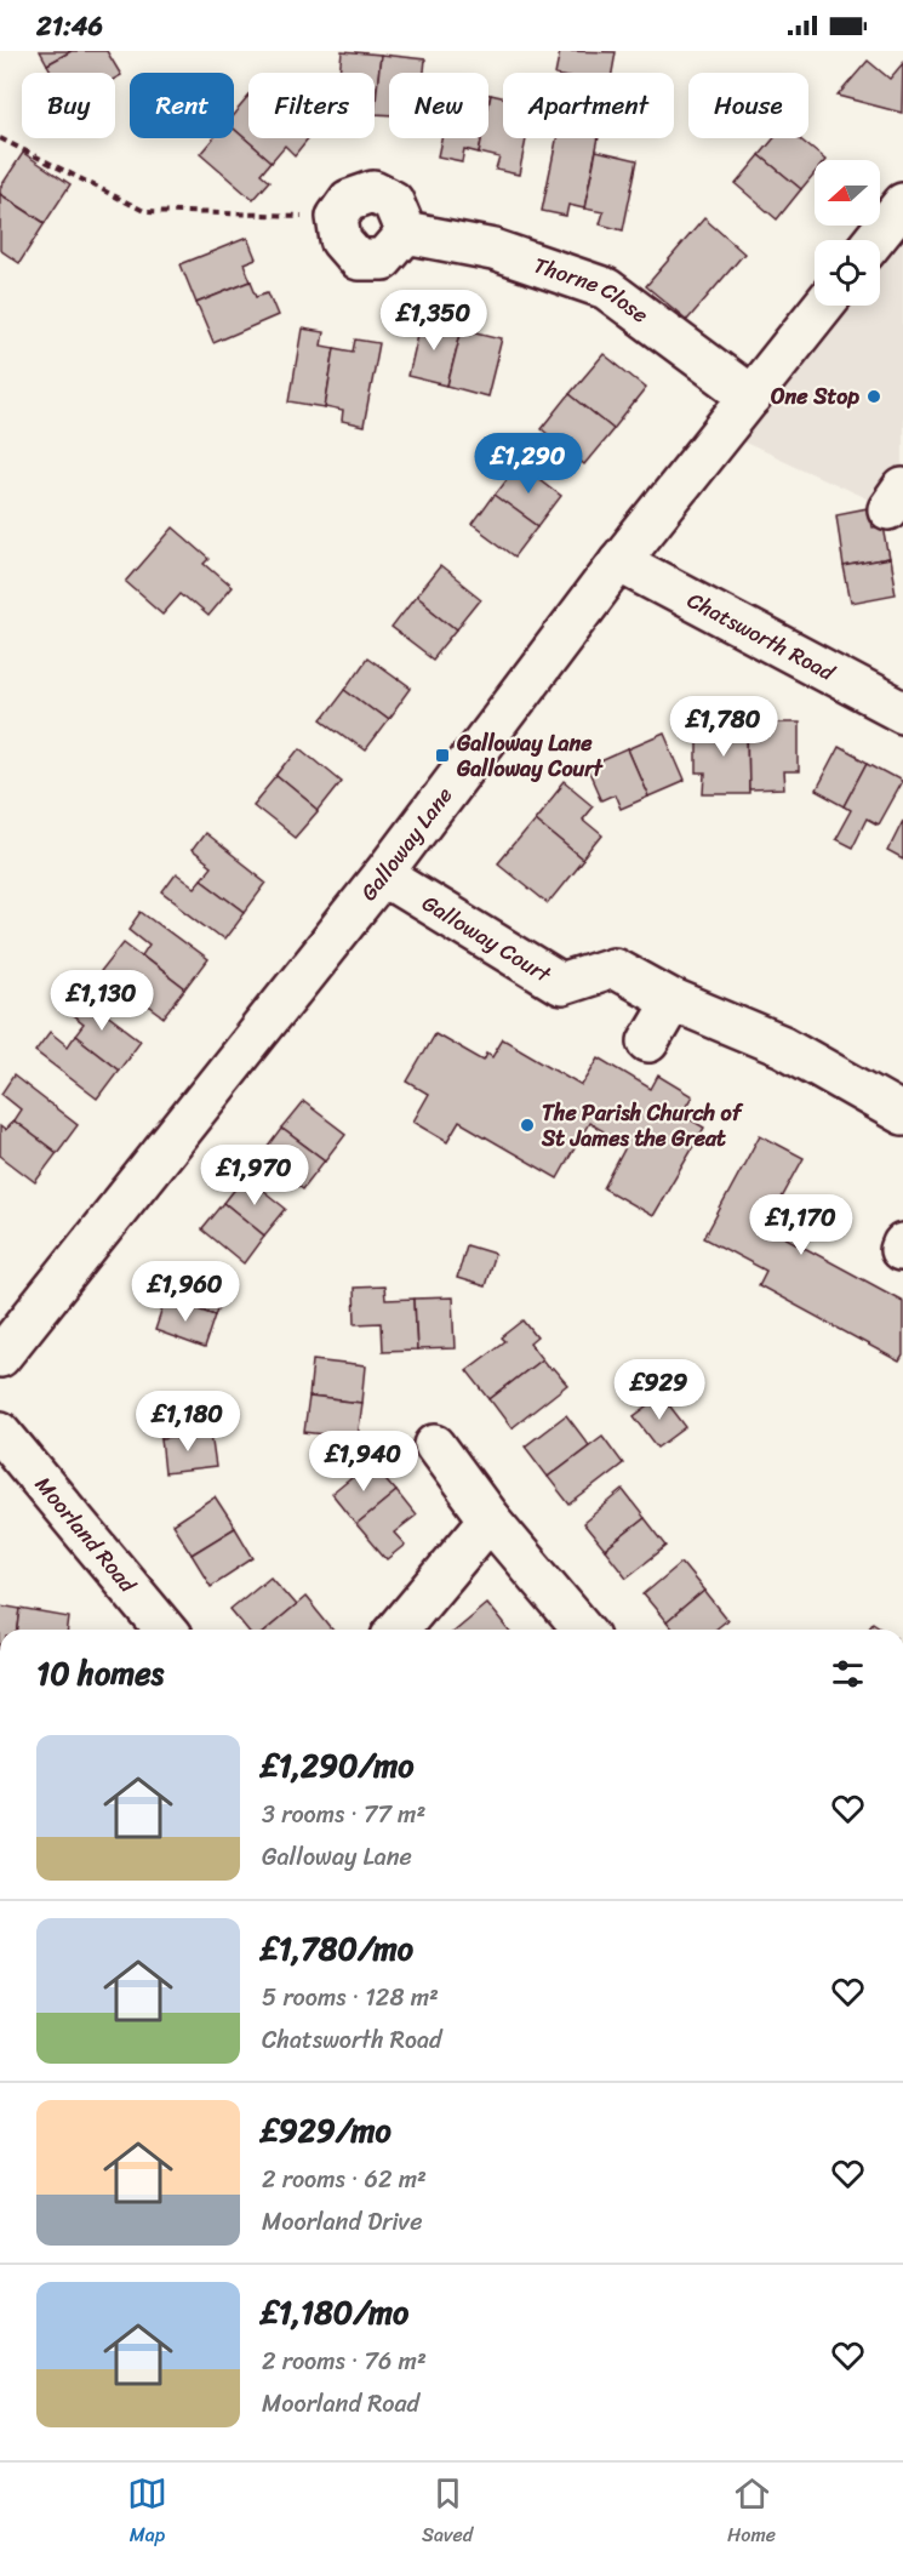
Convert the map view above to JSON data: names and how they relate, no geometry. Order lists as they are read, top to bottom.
{
  "streets": {
    "street": [
      "Thorne Close",
      "Chatsworth Road",
      "Galloway Lane",
      "Galloway Court",
      "Moorland Road"
    ]
  },
  "crossings": [
    ["Thorne Close", "Galloway Lane"],
    ["Chatsworth Road", "Galloway Lane"],
    ["Galloway Lane", "Galloway Court"]
  ],
  "places": {
    "other": ["One Stop", "The Parish Church of St James the Great"],
    "transit": ["Galloway Lane Galloway Court"]
  },
  "north": "left",
  "page": {
    "status": "21:46",
    "chip": [
      "Buy",
      "Rent",
      "Filters",
      "New",
      "Apartment",
      "House"
    ],
    "price": [
      "£1,350",
      "£1,290",
      "£1,780",
      "£1,130",
      "£1,970",
      "£1,170",
      "£1,960",
      "£929",
      "£1,180",
      "£1,940"
    ],
    "heading": "10 homes",
    "list": [
      {
        "name": "£1,290/mo",
        "note": "3 rooms · 77 m² · Galloway Lane"
      },
      {
        "name": "£1,780/mo",
        "note": "5 rooms · 128 m² · Chatsworth Road"
      },
      {
        "name": "£929/mo",
        "note": "2 rooms · 62 m² · Moorland Drive"
      },
      {
        "name": "£1,180/mo",
        "note": "2 rooms · 76 m² · Moorland Road"
      }
    ],
    "tabs": ["Map", "Saved", "Home"]
  }
}
